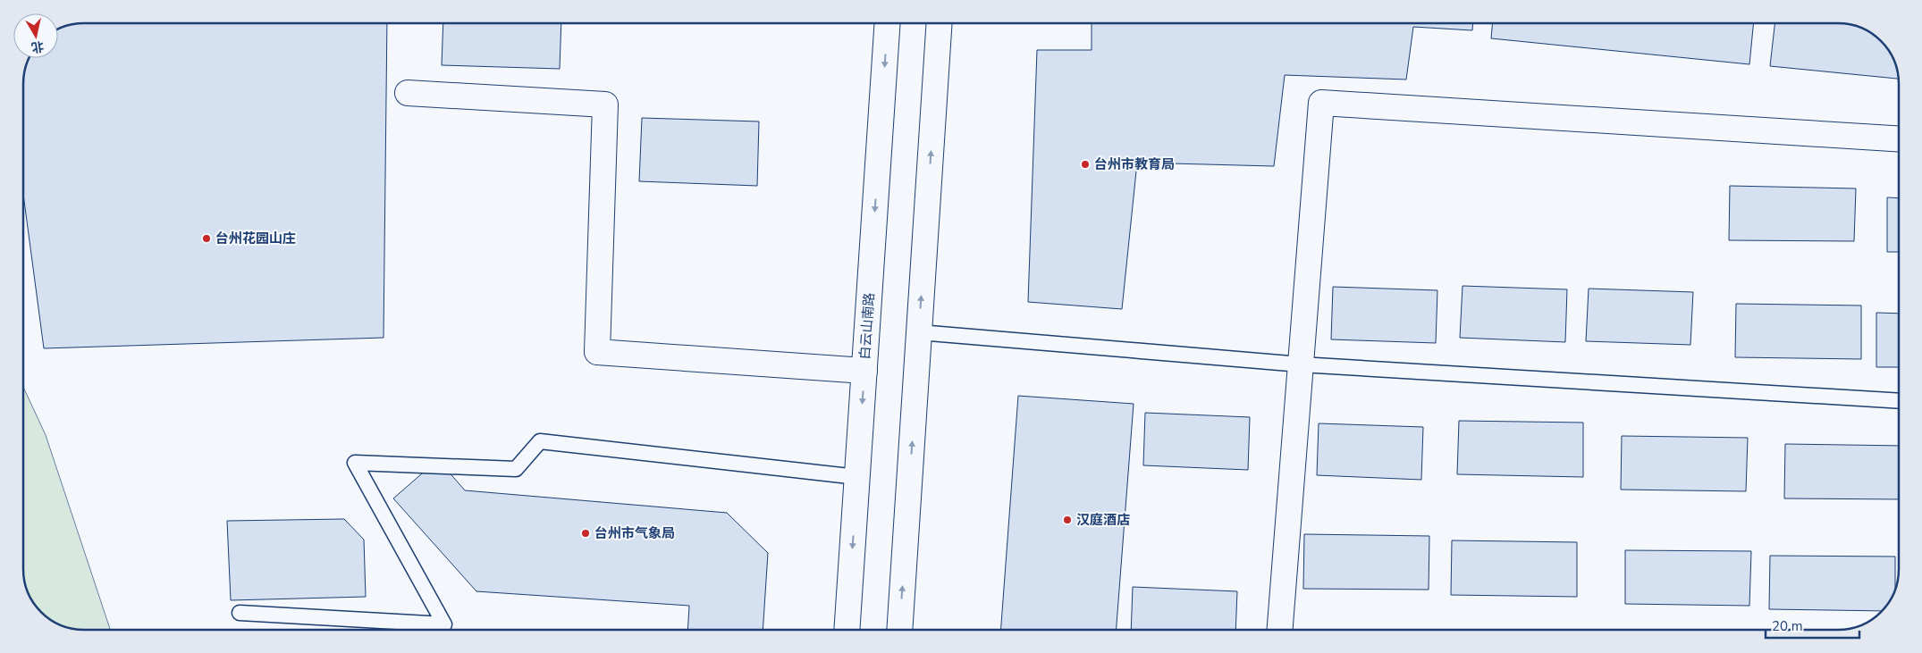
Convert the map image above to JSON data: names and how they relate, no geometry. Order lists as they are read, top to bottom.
{
  "streets": {
    "street": ["白云山南路"]
  },
  "places": [
    "台州市教育局",
    "台州花园山庄",
    "汉庭酒店",
    "台州市气象局"
  ],
  "scale_bar": "20 m",
  "north": "bottom"
}
